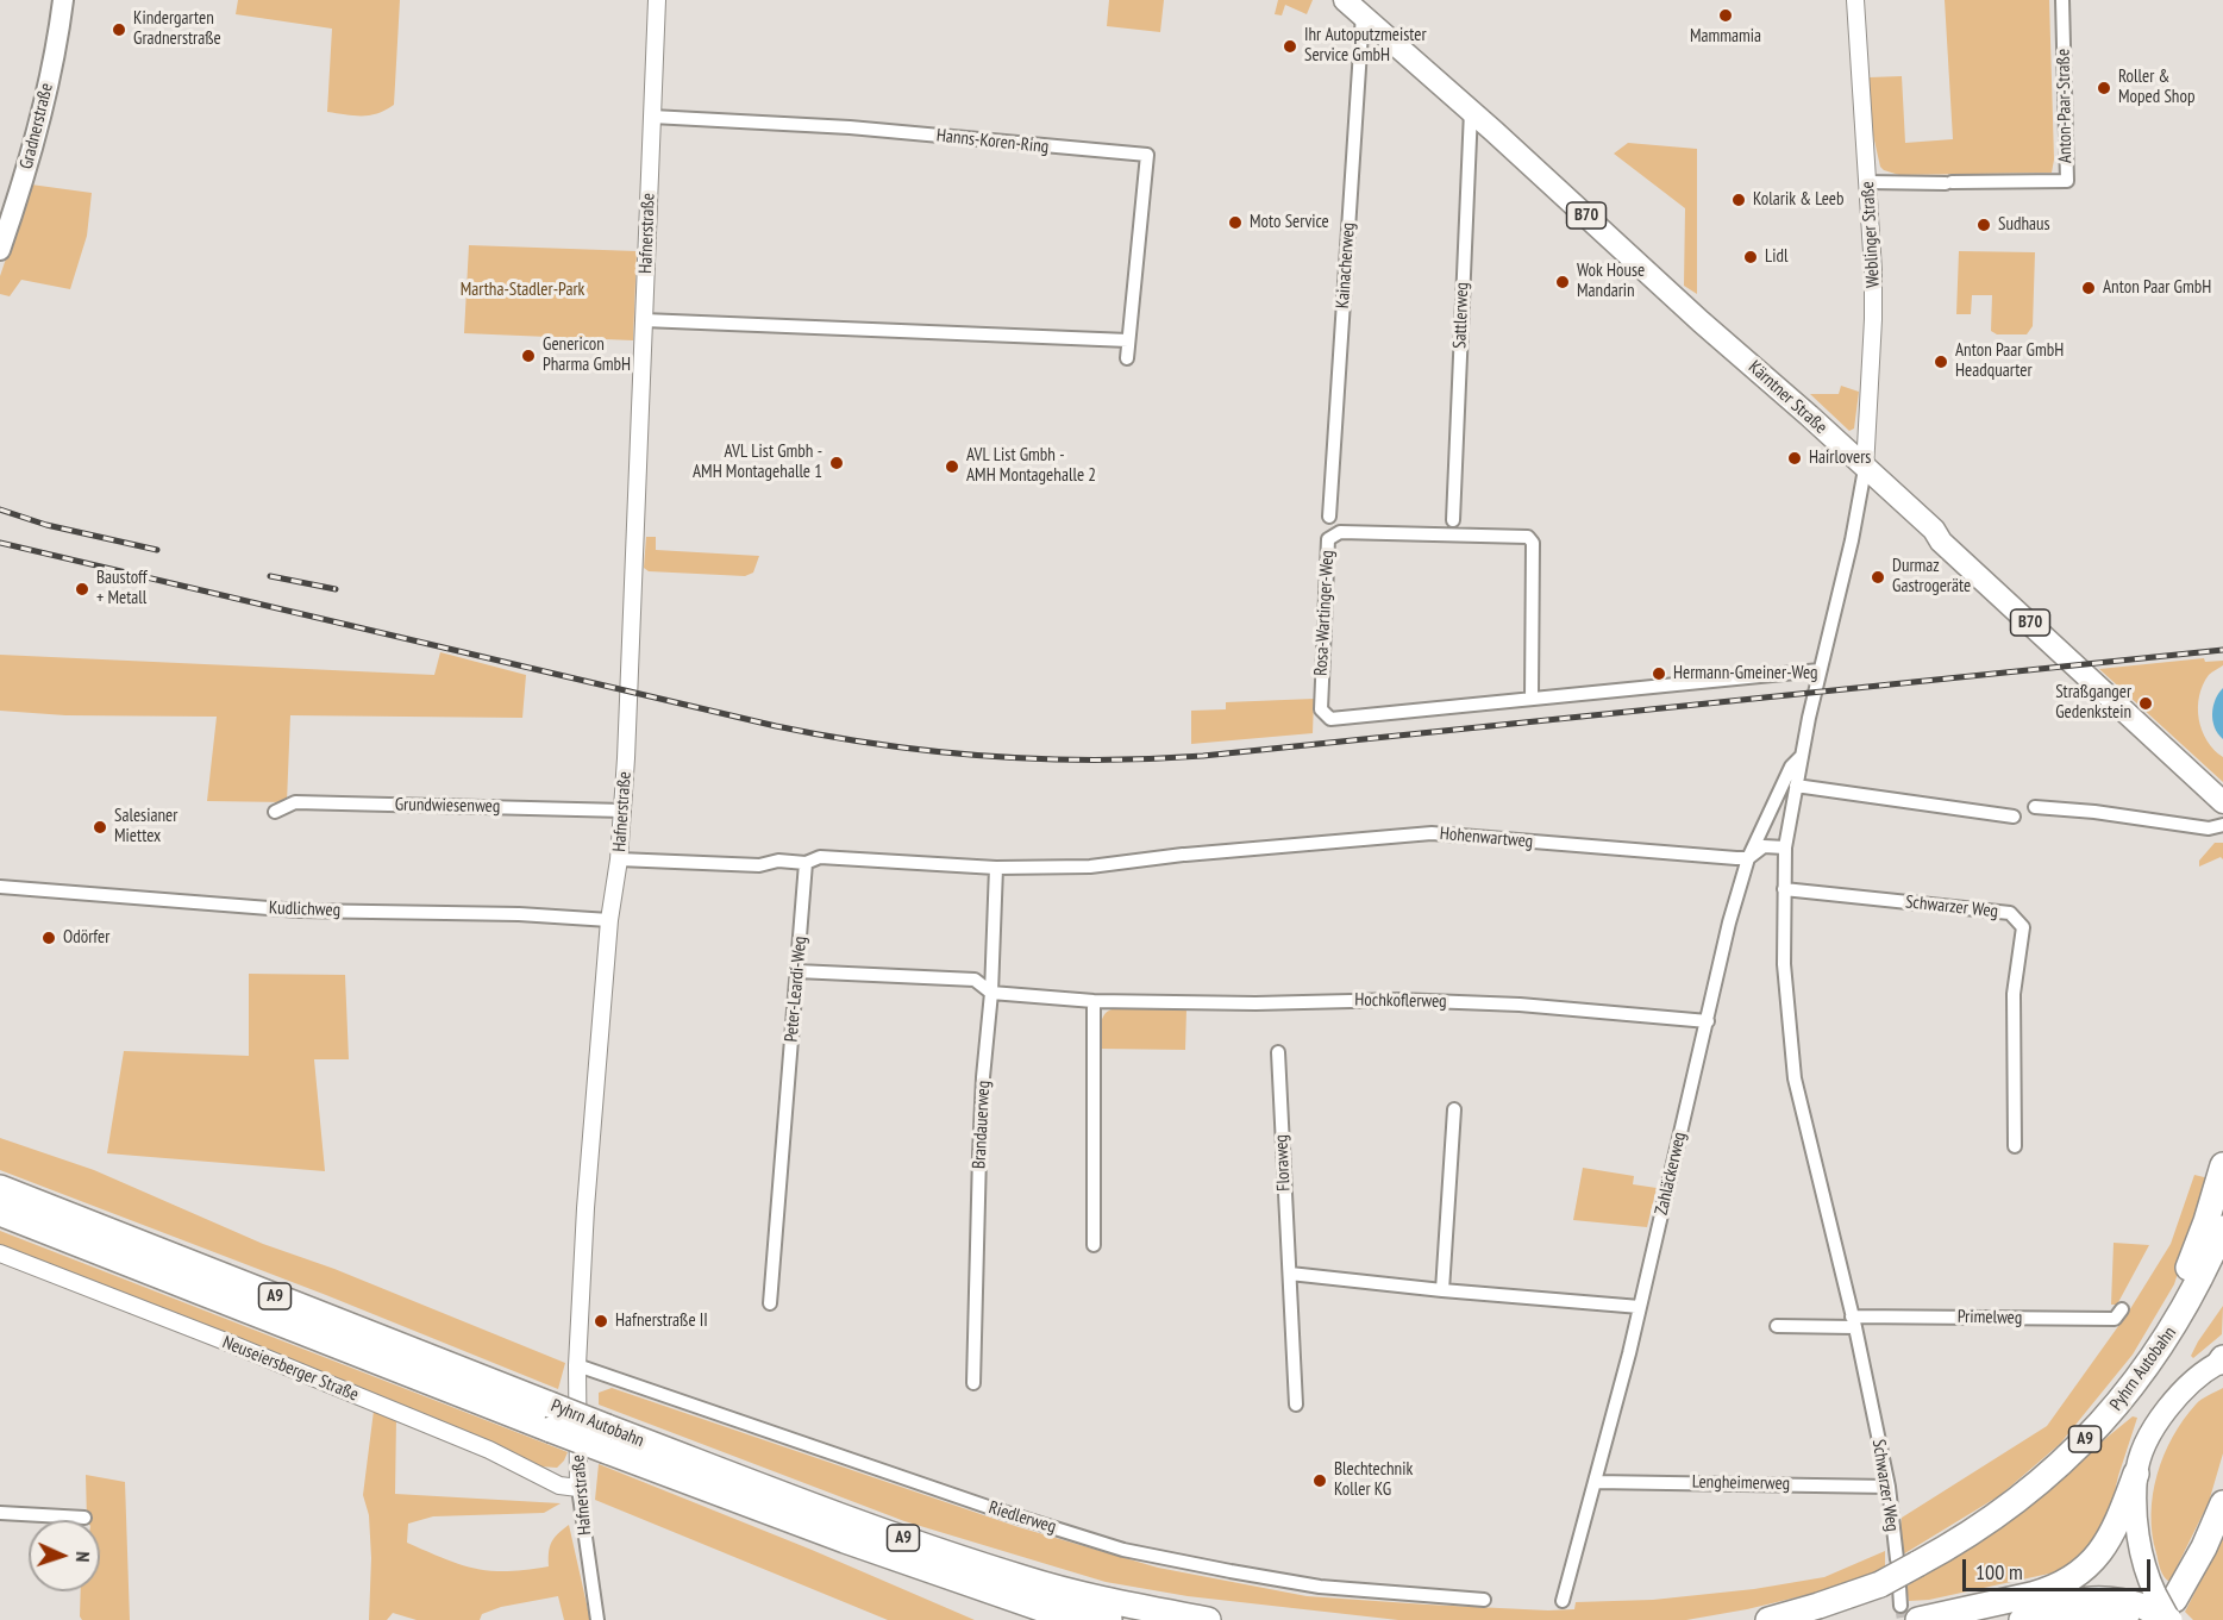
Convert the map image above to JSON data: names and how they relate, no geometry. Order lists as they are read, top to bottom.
{
  "streets": {
    "highway": ["A9", "Pyhrn Autobahn"],
    "main road": ["Gradnerstraße", "B70", "Kärntner Straße"],
    "street": [
      "Anton-Paar-Straße",
      "Hanns-Koren-Ring",
      "Hafnerstraße",
      "Weblinger Straße",
      "Kainacherweg",
      "Sattlerweg",
      "Rosa-Wartinger-Weg",
      "Grundwiesenweg",
      "Hohenwartweg",
      "Schwarzer Weg",
      "Kudlichweg",
      "Peter-Leardi-Weg",
      "Hochkoflerweg",
      "Brandauerweg",
      "Floraweg",
      "Zahläckerweg",
      "Primelweg",
      "Neuseiersberger Straße",
      "Lengheimerweg",
      "Riedlerweg"
    ]
  },
  "crossings": [
    ["Anton-Paar-Straße", "Weblinger Straße"],
    ["Hanns-Koren-Ring", "Hafnerstraße"],
    ["Hafnerstraße", "Grundwiesenweg"],
    ["Hafnerstraße", "Kudlichweg"],
    ["Hafnerstraße", "Neuseiersberger Straße"],
    ["Hafnerstraße", "Riedlerweg"],
    ["Weblinger Straße", "Kärntner Straße"],
    ["Weblinger Straße", "Schwarzer Weg"],
    ["Kainacherweg", "Kärntner Straße"],
    ["Sattlerweg", "Kärntner Straße"],
    ["Kärntner Straße", "Schwarzer Weg"],
    ["Rosa-Wartinger-Weg", "Schwarzer Weg"],
    ["Hohenwartweg", "Schwarzer Weg"],
    ["Hohenwartweg", "Brandauerweg"],
    ["Hohenwartweg", "Zahläckerweg"],
    ["Schwarzer Weg", "Zahläckerweg"],
    ["Schwarzer Weg", "Primelweg"],
    ["Schwarzer Weg", "Pyhrn Autobahn"],
    ["Schwarzer Weg", "Lengheimerweg"],
    ["Peter-Leardi-Weg", "Hochkoflerweg"],
    ["Hochkoflerweg", "Brandauerweg"],
    ["Hochkoflerweg", "Zahläckerweg"],
    ["Zahläckerweg", "Lengheimerweg"]
  ],
  "parks": ["Martha-Stadler-Park"],
  "places": [
    "Mammamia",
    "Kindergarten Gradnerstraße",
    "Ihr Autoputzmeister Service GmbH",
    "Roller & Moped Shop",
    "Kolarik & Leeb",
    "Moto Service",
    "Sudhaus",
    "Lidl",
    "Wok House Mandarin",
    "Anton Paar GmbH",
    "Genericon Pharma GmbH",
    "Anton Paar GmbH Headquarter",
    "Hairlovers",
    "AVL List Gmbh - AMH Montagehalle 1",
    "AVL List Gmbh - AMH Montagehalle 2",
    "Durmaz Gastrogeräte",
    "Baustoff + Metall",
    "Hermann-Gmeiner-Weg",
    "Straßganger Gedenkstein",
    "Salesianer Miettex",
    "Odörfer",
    "Hafnerstraße II",
    "Blechtechnik Koller KG"
  ],
  "scale_bar": "100 m",
  "north": "right"
}
